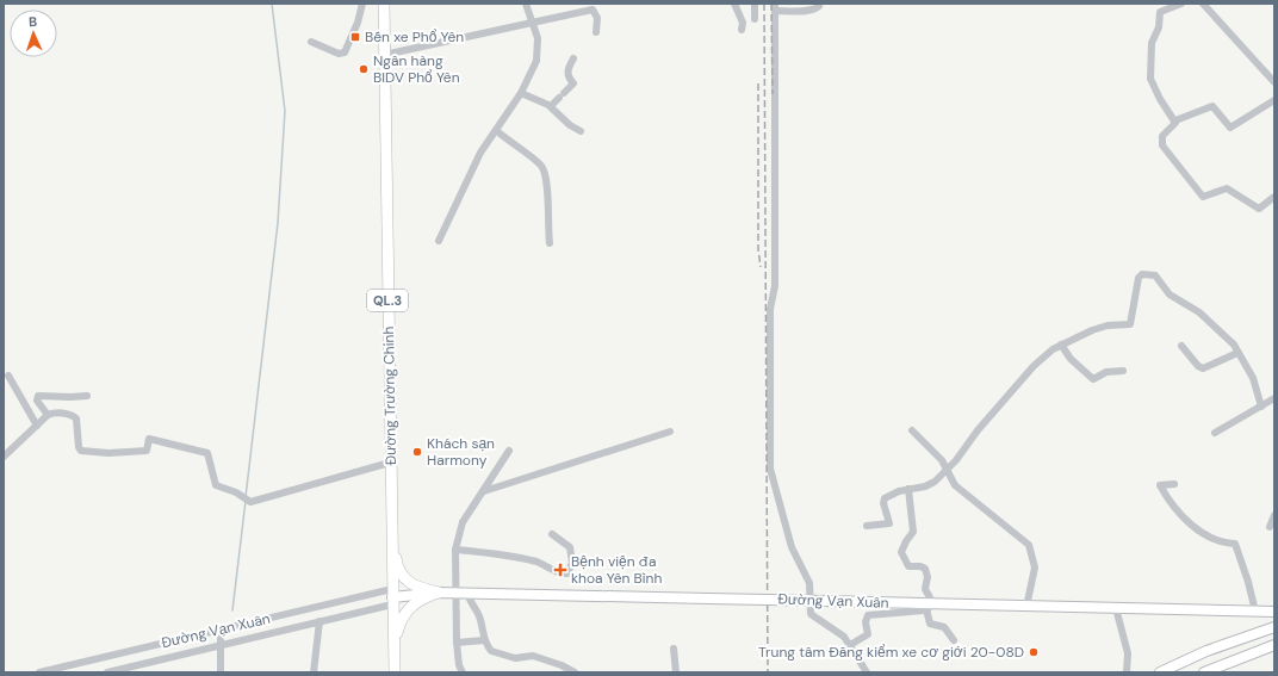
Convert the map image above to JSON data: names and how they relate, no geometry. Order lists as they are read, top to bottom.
{
  "streets": {
    "highway": ["QL.3", "Đường Trường Chinh"],
    "main road": ["Đường Vạn Xuân"]
  },
  "crossings": [
    ["Đường Trường Chinh", "Đường Vạn Xuân"]
  ],
  "places": {
    "transit": ["Bến xe Phổ Yên"],
    "other": ["Ngân hàng BIDV Phổ Yên", "Khách sạn Harmony", "Trung tâm Đăng kiểm xe cơ giới 20-08D"],
    "health": ["Bệnh viện đa khoa Yên Bình"]
  },
  "north": "top"
}
